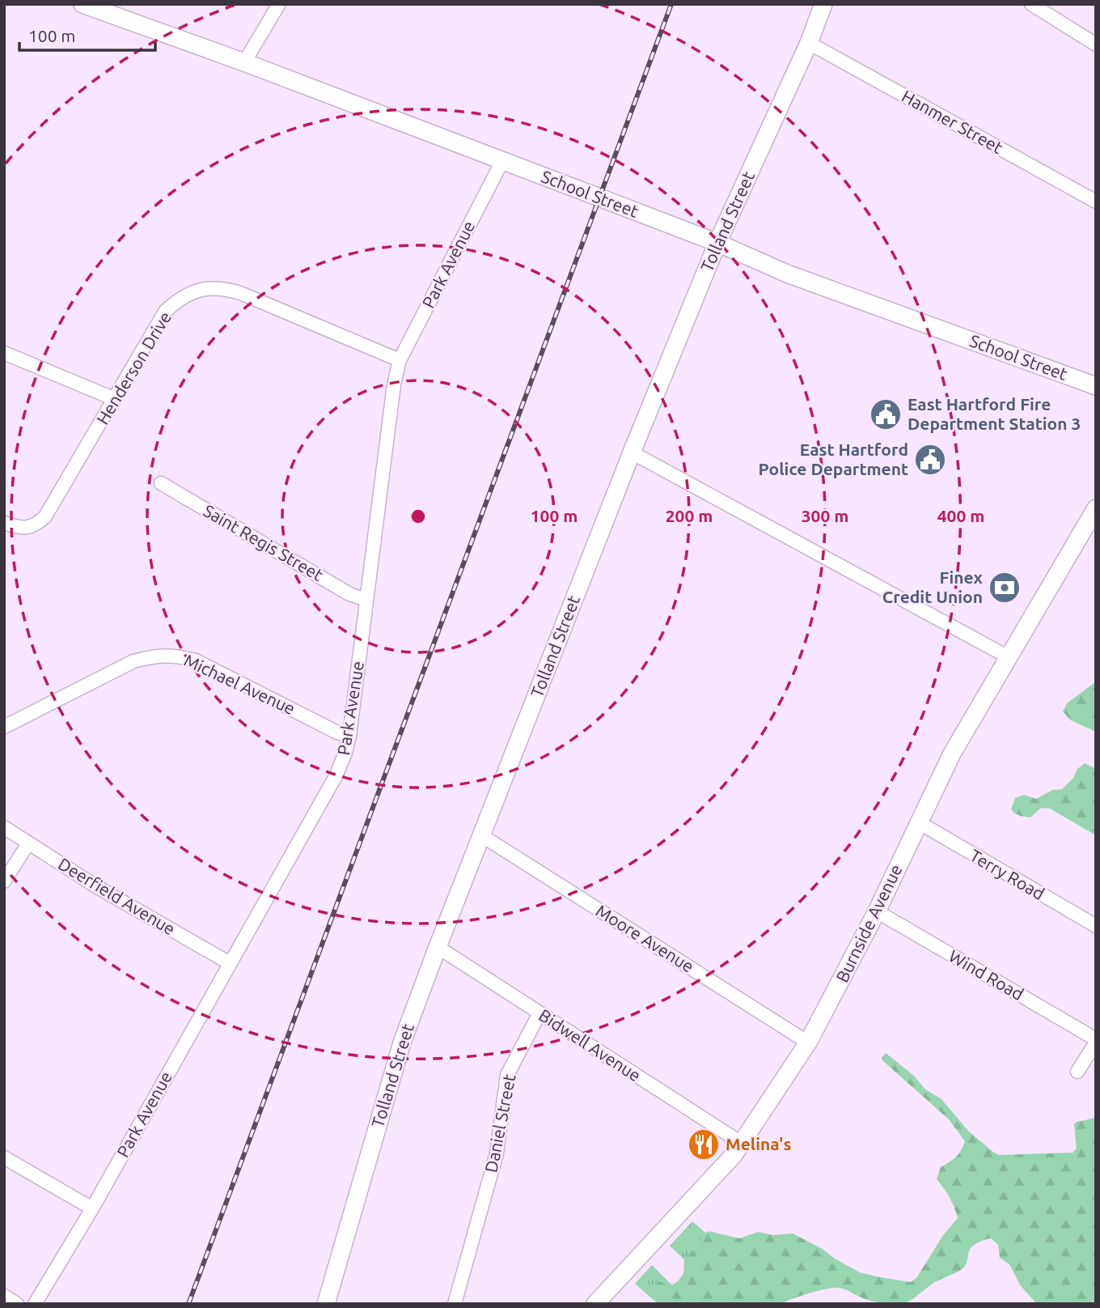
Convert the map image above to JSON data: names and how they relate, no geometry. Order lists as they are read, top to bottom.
{
  "streets": {
    "main road": ["School Street", "Tolland Street", "Burnside Avenue"],
    "street": [
      "Hanmer Street",
      "Park Avenue",
      "Henderson Drive",
      "Saint Regis Street",
      "Michael Avenue",
      "Terry Road",
      "Deerfield Avenue",
      "Moore Avenue",
      "Wind Road",
      "Bidwell Avenue",
      "Daniel Street"
    ]
  },
  "crossings": [
    ["Hanmer Street", "Tolland Street"],
    ["School Street", "Tolland Street"],
    ["School Street", "Park Avenue"],
    ["Tolland Street", "Moore Avenue"],
    ["Tolland Street", "Bidwell Avenue"],
    ["Park Avenue", "Henderson Drive"],
    ["Park Avenue", "Saint Regis Street"],
    ["Park Avenue", "Michael Avenue"],
    ["Park Avenue", "Deerfield Avenue"],
    ["Terry Road", "Burnside Avenue"],
    ["Burnside Avenue", "Moore Avenue"],
    ["Burnside Avenue", "Wind Road"],
    ["Burnside Avenue", "Bidwell Avenue"],
    ["Bidwell Avenue", "Daniel Street"]
  ],
  "places": {
    "public building": ["East Hartford Fire Department Station 3", "East Hartford Police Department"],
    "bank": ["Finex Credit Union"],
    "restaurant": ["Melina's"]
  },
  "scale_bar": "100 m",
  "rings": [
    "100 m",
    "200 m",
    "300 m",
    "400 m"
  ]
}
